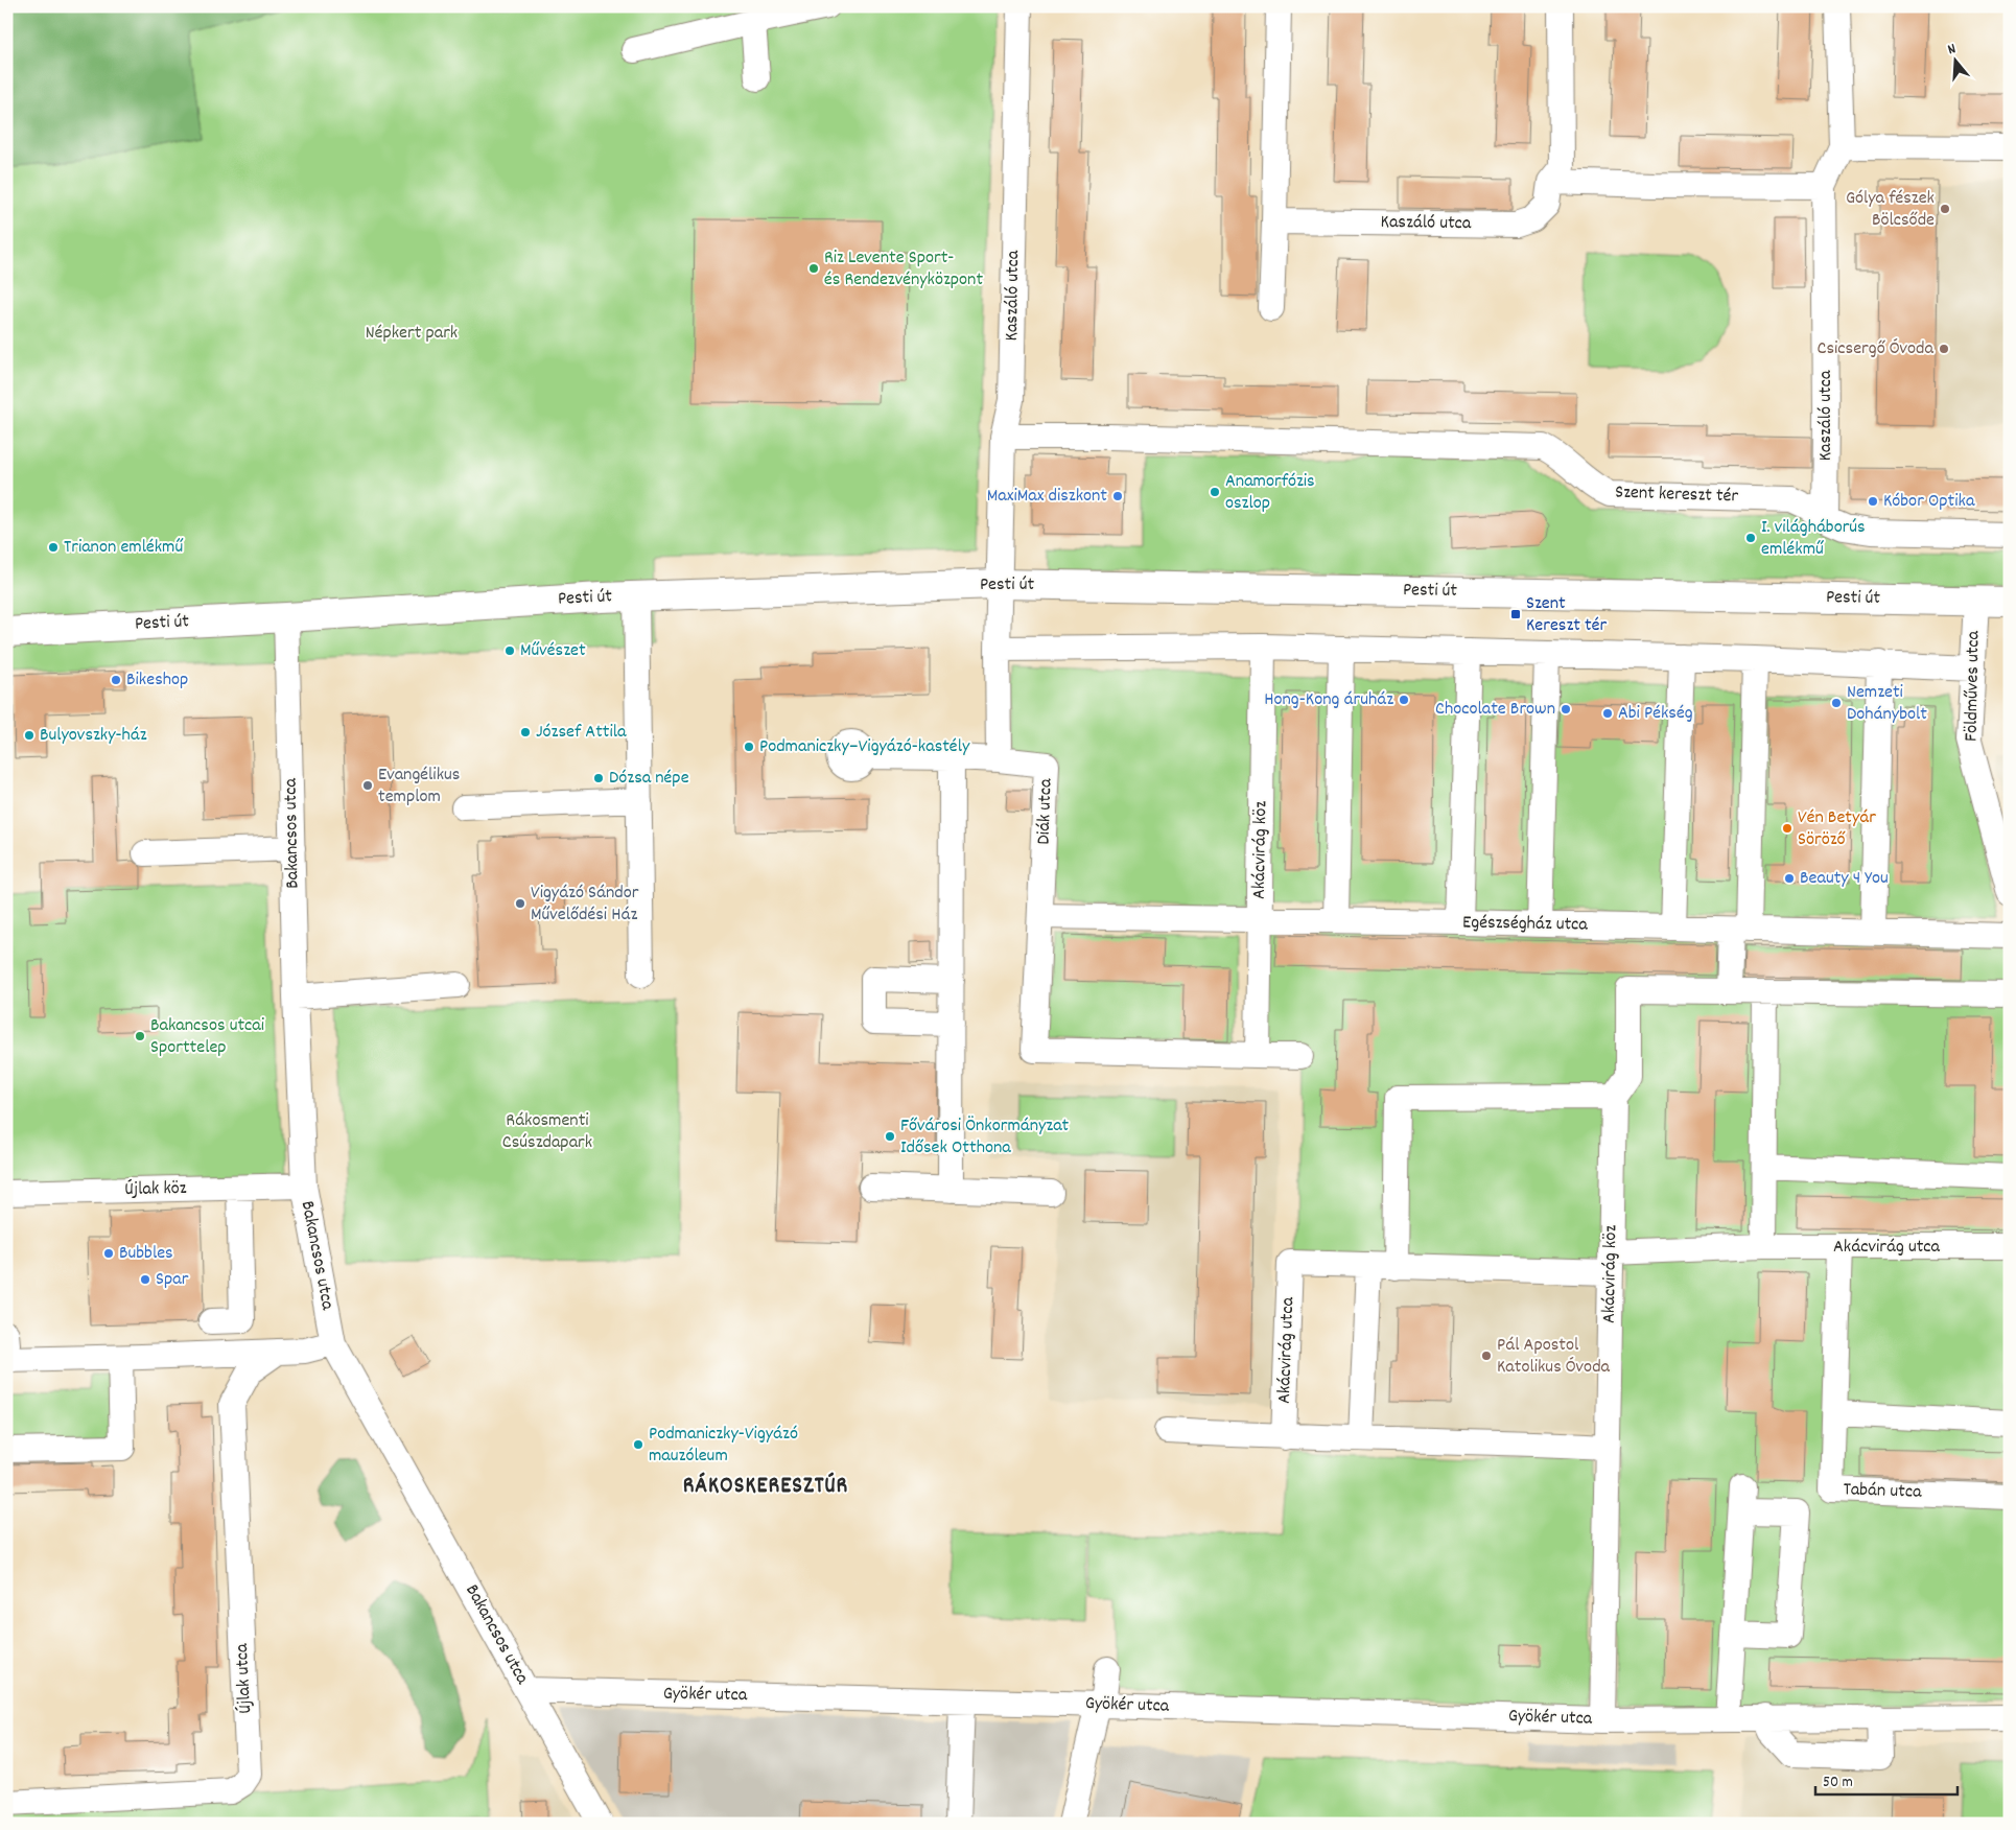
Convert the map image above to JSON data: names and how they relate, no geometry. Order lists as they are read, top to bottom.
{
  "streets": {
    "main road": ["Pesti út"],
    "street": [
      "Kaszáló utca",
      "Szent kereszt tér",
      "Földműves utca",
      "Diák utca",
      "Bakancsos utca",
      "Akácvirág köz",
      "Egészségház utca",
      "Újlak köz",
      "Akácvirág utca",
      "Tabán utca",
      "Újlak utca",
      "Gyökér utca"
    ]
  },
  "crossings": [
    ["Kaszáló utca", "Szent kereszt tér"],
    ["Kaszáló utca", "Pesti út"],
    ["Pesti út", "Földműves utca"],
    ["Pesti út", "Bakancsos utca"],
    ["Diák utca", "Akácvirág köz"],
    ["Diák utca", "Egészségház utca"],
    ["Bakancsos utca", "Újlak köz"],
    ["Bakancsos utca", "Gyökér utca"],
    ["Akácvirág köz", "Egészségház utca"],
    ["Akácvirág köz", "Akácvirág utca"],
    ["Akácvirág köz", "Gyökér utca"],
    ["Akácvirág utca", "Tabán utca"]
  ],
  "districts": ["RÁKOSKERESZTÚR"],
  "parks": ["Népkert park", "Rákosmenti Csúszdapark"],
  "places": {
    "other": [
      "Gólya fészek Bölcsőde",
      "Riz Levente Sport- és Rendezvényközpont",
      "Csicsergő Óvoda",
      "Anamorfózis oszlop",
      "MaxiMax diszkont",
      "Kóbor Optika",
      "I. világháborús emlékmű",
      "Trianon emlékmű",
      "Művészet",
      "Bikeshop",
      "Hong-Kong áruház",
      "Nemzeti Dohánybolt",
      "Chocolate Brown",
      "Abi Pékség",
      "József Attila",
      "Bulyovszky-ház",
      "Podmaniczky–Vigyázó-kastély",
      "Dózsa népe",
      "Evangélikus templom",
      "Vén Betyár Söröző",
      "Beauty 4 You",
      "Vigyázó Sándor Művelődési Ház",
      "Bakancsos utcai Sporttelep",
      "Fővárosi Önkormányzat Idősek Otthona",
      "Bubbles",
      "Spar",
      "Pál Apostol Katolikus Óvoda",
      "Podmaniczky-Vigyázó mauzóleum"
    ],
    "transit": ["Szent Kereszt tér"]
  },
  "scale_bar": "50 m",
  "north": "top"
}
